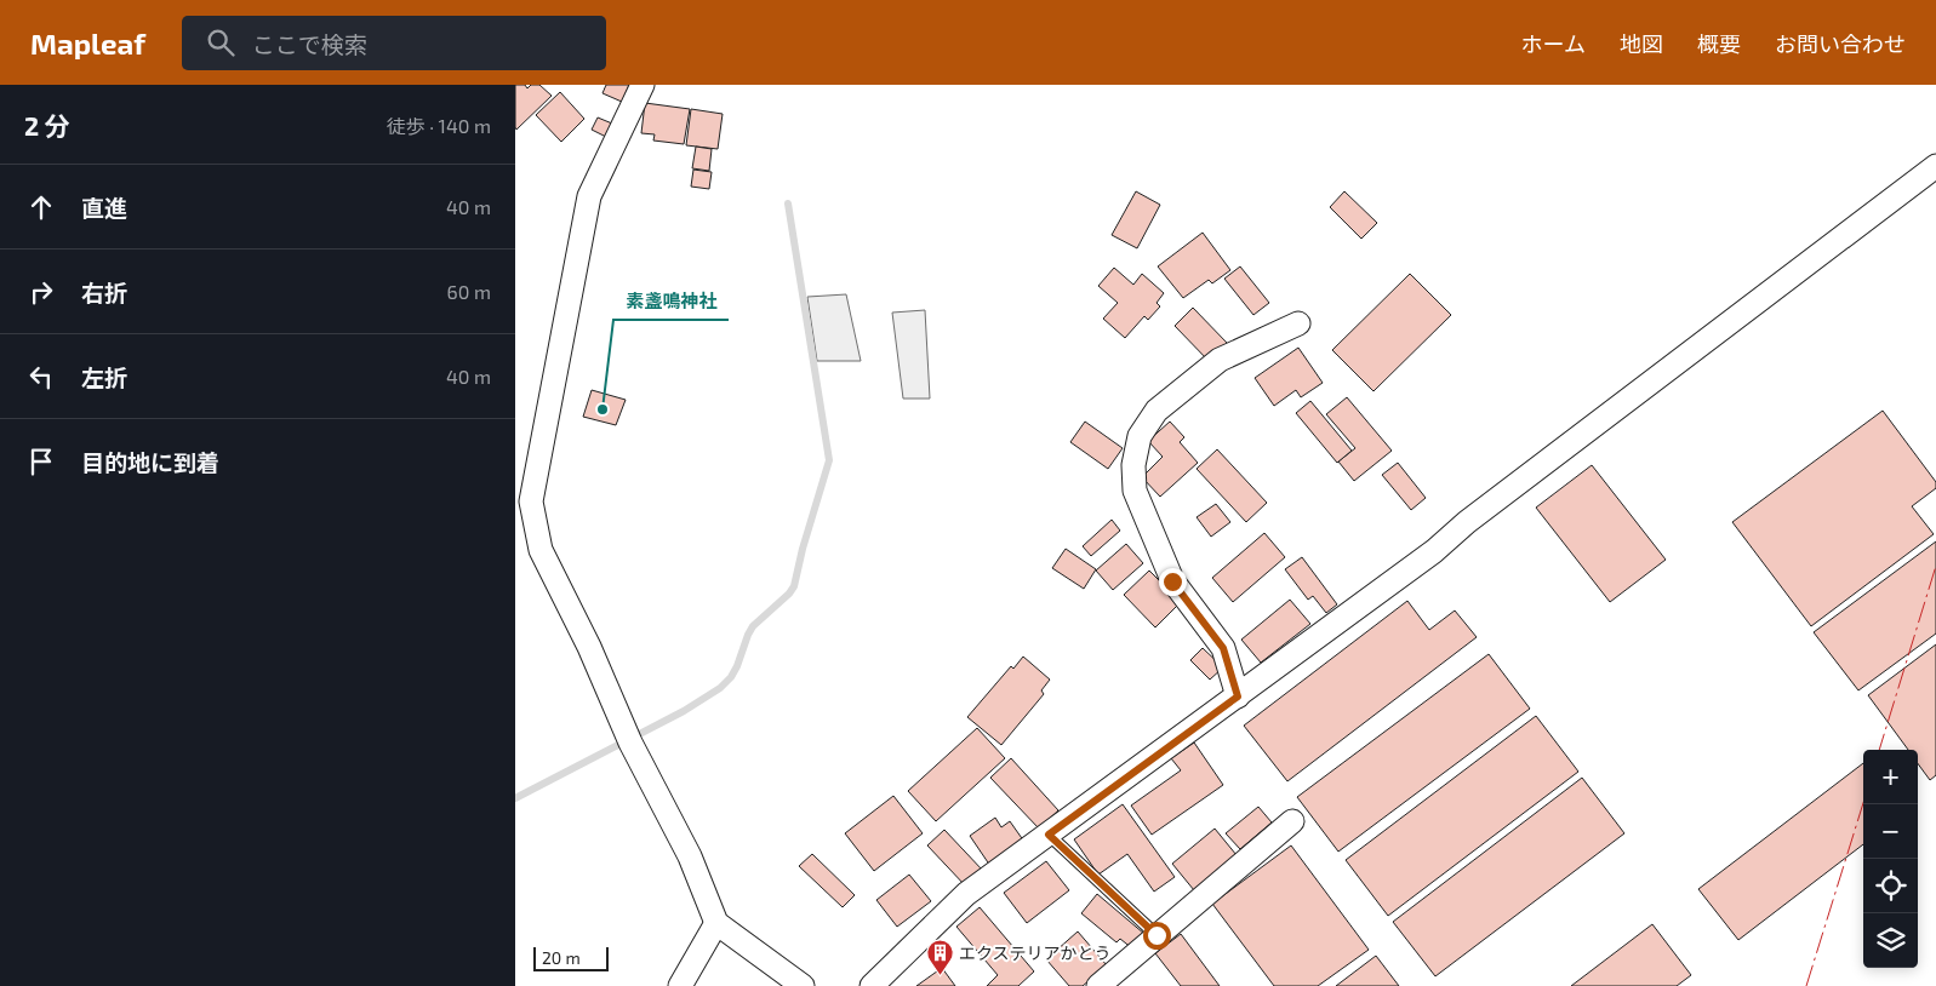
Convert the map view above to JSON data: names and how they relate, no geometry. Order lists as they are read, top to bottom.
{
  "places": {
    "other": ["素盞鳴神社"],
    "building": ["エクステリアかとう"]
  },
  "scale_bar": "20 m",
  "page": {
    "header": "Mapleaf",
    "search": "ここで検索",
    "nav": [
      "ホーム",
      "地図",
      "概要",
      "お問い合わせ"
    ],
    "heading": ["2 分", "徒歩 · 140 m"],
    "list": [
      ["直進", "40 m"],
      ["右折", "60 m"],
      ["左折", "40 m"],
      "目的地に到着"
    ],
    "map_buttons": ["+", "−"],
    "scale": "20 m"
  }
}
